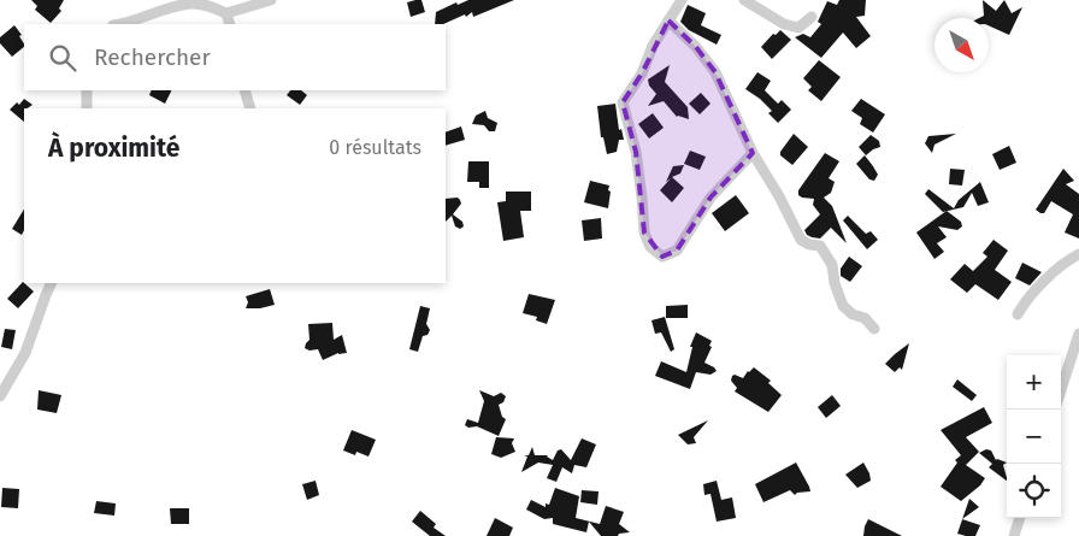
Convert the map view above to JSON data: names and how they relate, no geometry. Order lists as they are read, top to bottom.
{
  "north": "bottom right",
  "page": {
    "search": "Rechercher",
    "heading": ["À proximité", "0 résultats"],
    "map_buttons": ["+", "−"]
  }
}
